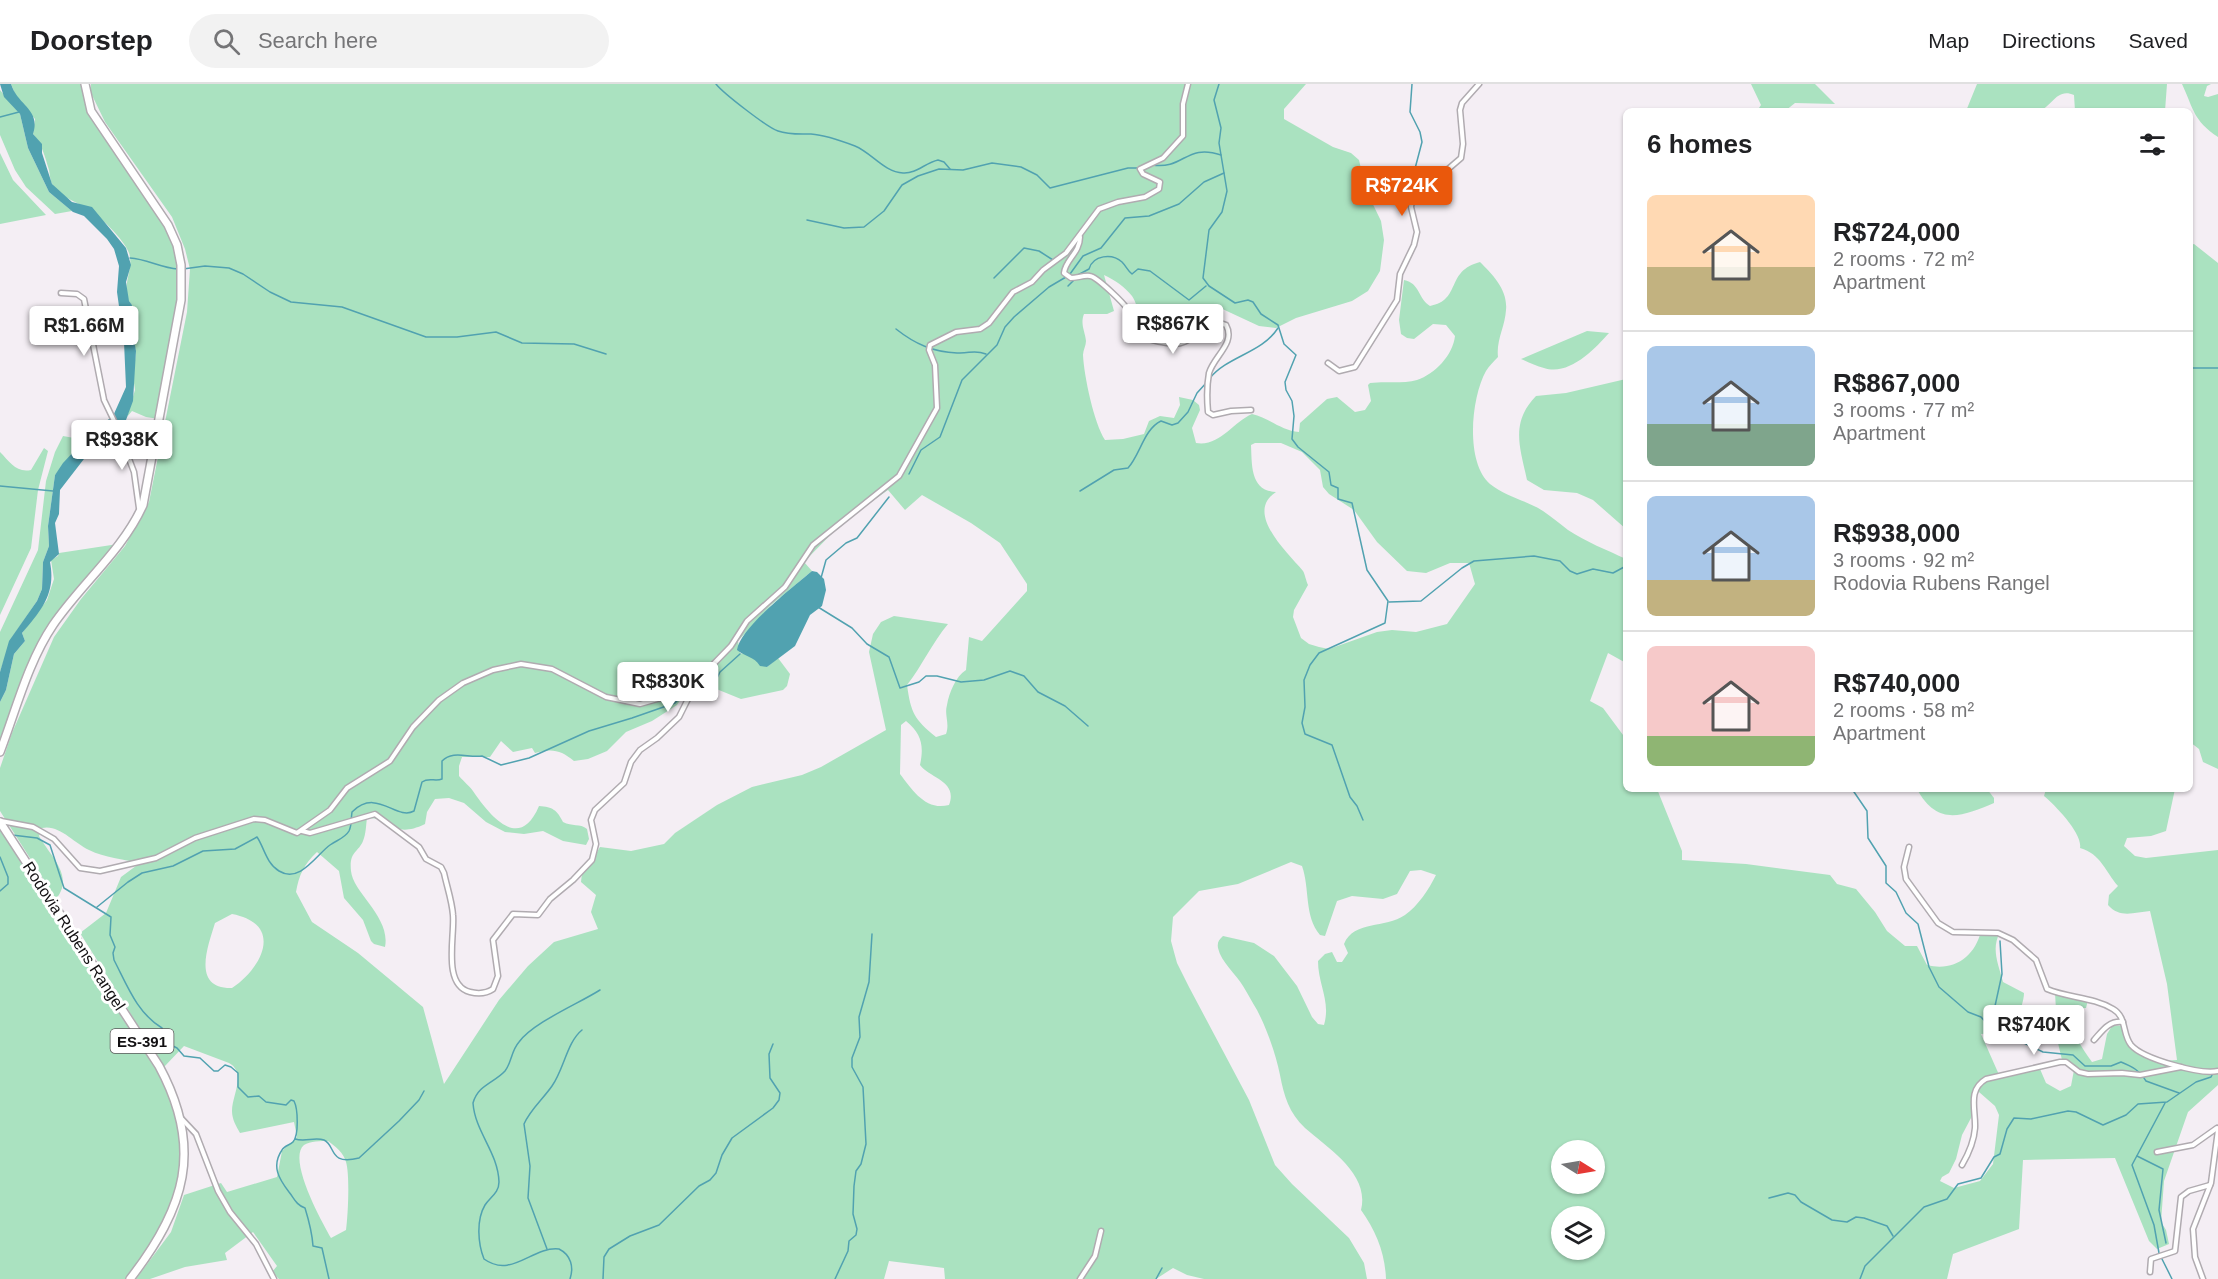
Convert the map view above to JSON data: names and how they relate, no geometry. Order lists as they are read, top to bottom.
{
  "streets": {
    "main road": ["Rodovia Rubens Rangel", "ES-391"]
  },
  "north": "right",
  "page": {
    "header": "Doorstep",
    "search": "Search here",
    "nav": ["Map", "Directions", "Saved"],
    "heading": "6 homes",
    "price": [
      "R$724K",
      "R$867K",
      "R$1.66M",
      "R$938K",
      "R$830K",
      "R$740K"
    ],
    "list": [
      {
        "name": "R$724,000",
        "note": "2 rooms · 72 m² · Apartment"
      },
      {
        "name": "R$867,000",
        "note": "3 rooms · 77 m² · Apartment"
      },
      {
        "name": "R$938,000",
        "note": "3 rooms · 92 m² · Rodovia Rubens Rangel"
      },
      {
        "name": "R$740,000",
        "note": "2 rooms · 58 m² · Apartment"
      }
    ]
  }
}
